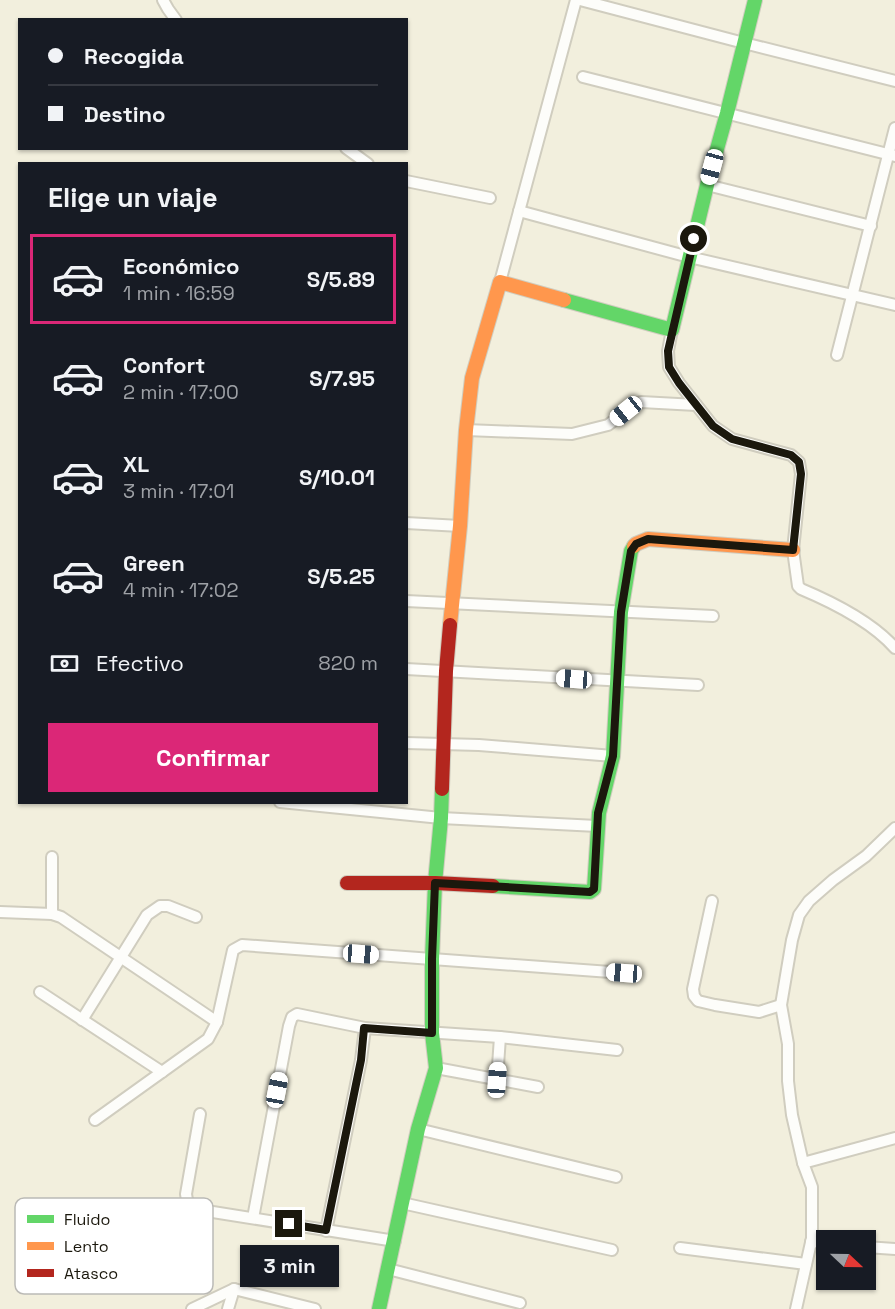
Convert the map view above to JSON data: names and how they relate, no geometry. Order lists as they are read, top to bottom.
{
  "legend": ["Fluido", "Lento", "Atasco"],
  "north": "right",
  "page": {
    "banner": ["Recogida", "Destino"],
    "heading": "Elige un viaje",
    "list": [
      {
        "name": "Económico",
        "note": "1 min · 16:59",
        "value": "S/5.89"
      },
      {
        "name": "Confort",
        "note": "2 min · 17:00",
        "value": "S/7.95"
      },
      {
        "name": "XL",
        "note": "3 min · 17:01",
        "value": "S/10.01"
      },
      {
        "name": "Green",
        "note": "4 min · 17:02",
        "value": "S/5.25"
      }
    ],
    "pay": ["Efectivo", "820 m"],
    "buttons": "Confirmar",
    "bubble": "3 min"
  }
}
